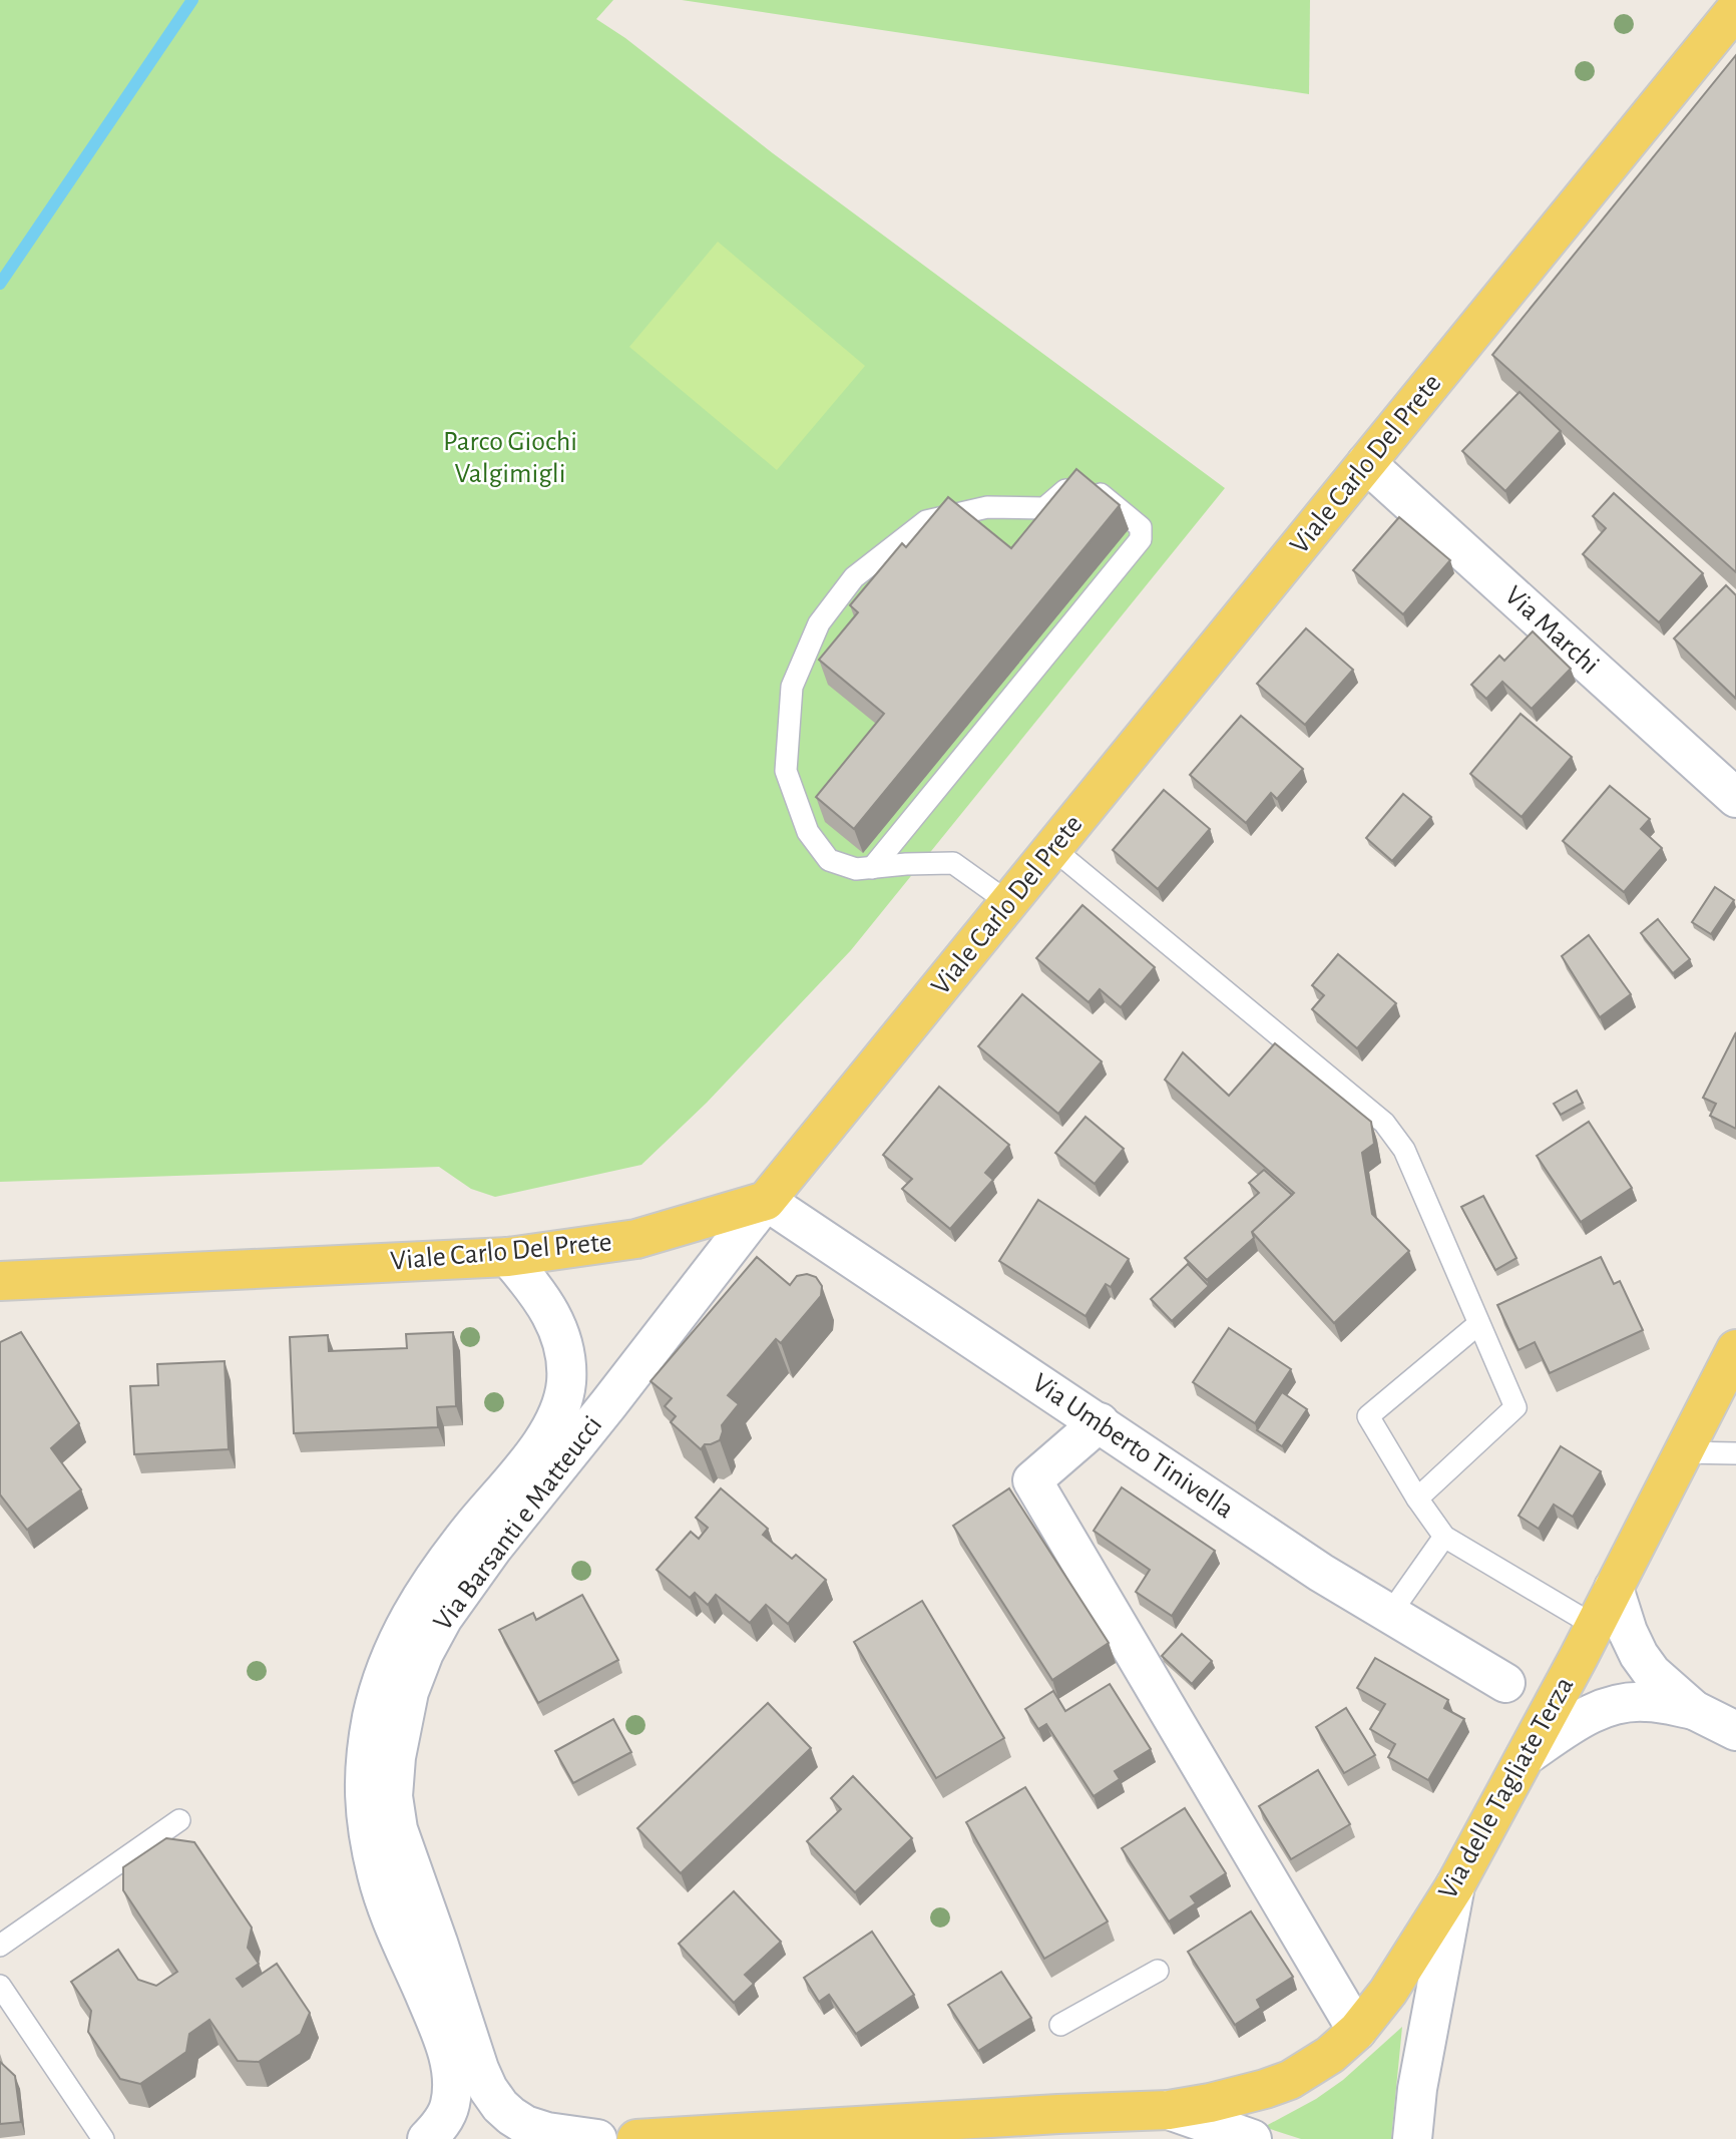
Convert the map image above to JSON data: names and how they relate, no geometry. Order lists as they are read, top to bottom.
{
  "streets": {
    "main road": ["Viale Carlo Del Prete", "Via delle Tagliate Terza"],
    "street": ["Via Marchi", "Via Umberto Tinivella", "Via Barsanti e Matteucci"]
  },
  "crossings": [
    ["Viale Carlo Del Prete", "Via Marchi"],
    ["Viale Carlo Del Prete", "Via Umberto Tinivella"],
    ["Viale Carlo Del Prete", "Via Barsanti e Matteucci"],
    ["Via Umberto Tinivella", "Via Barsanti e Matteucci"]
  ],
  "parks": ["Parco Giochi Valgimigli"]
}
